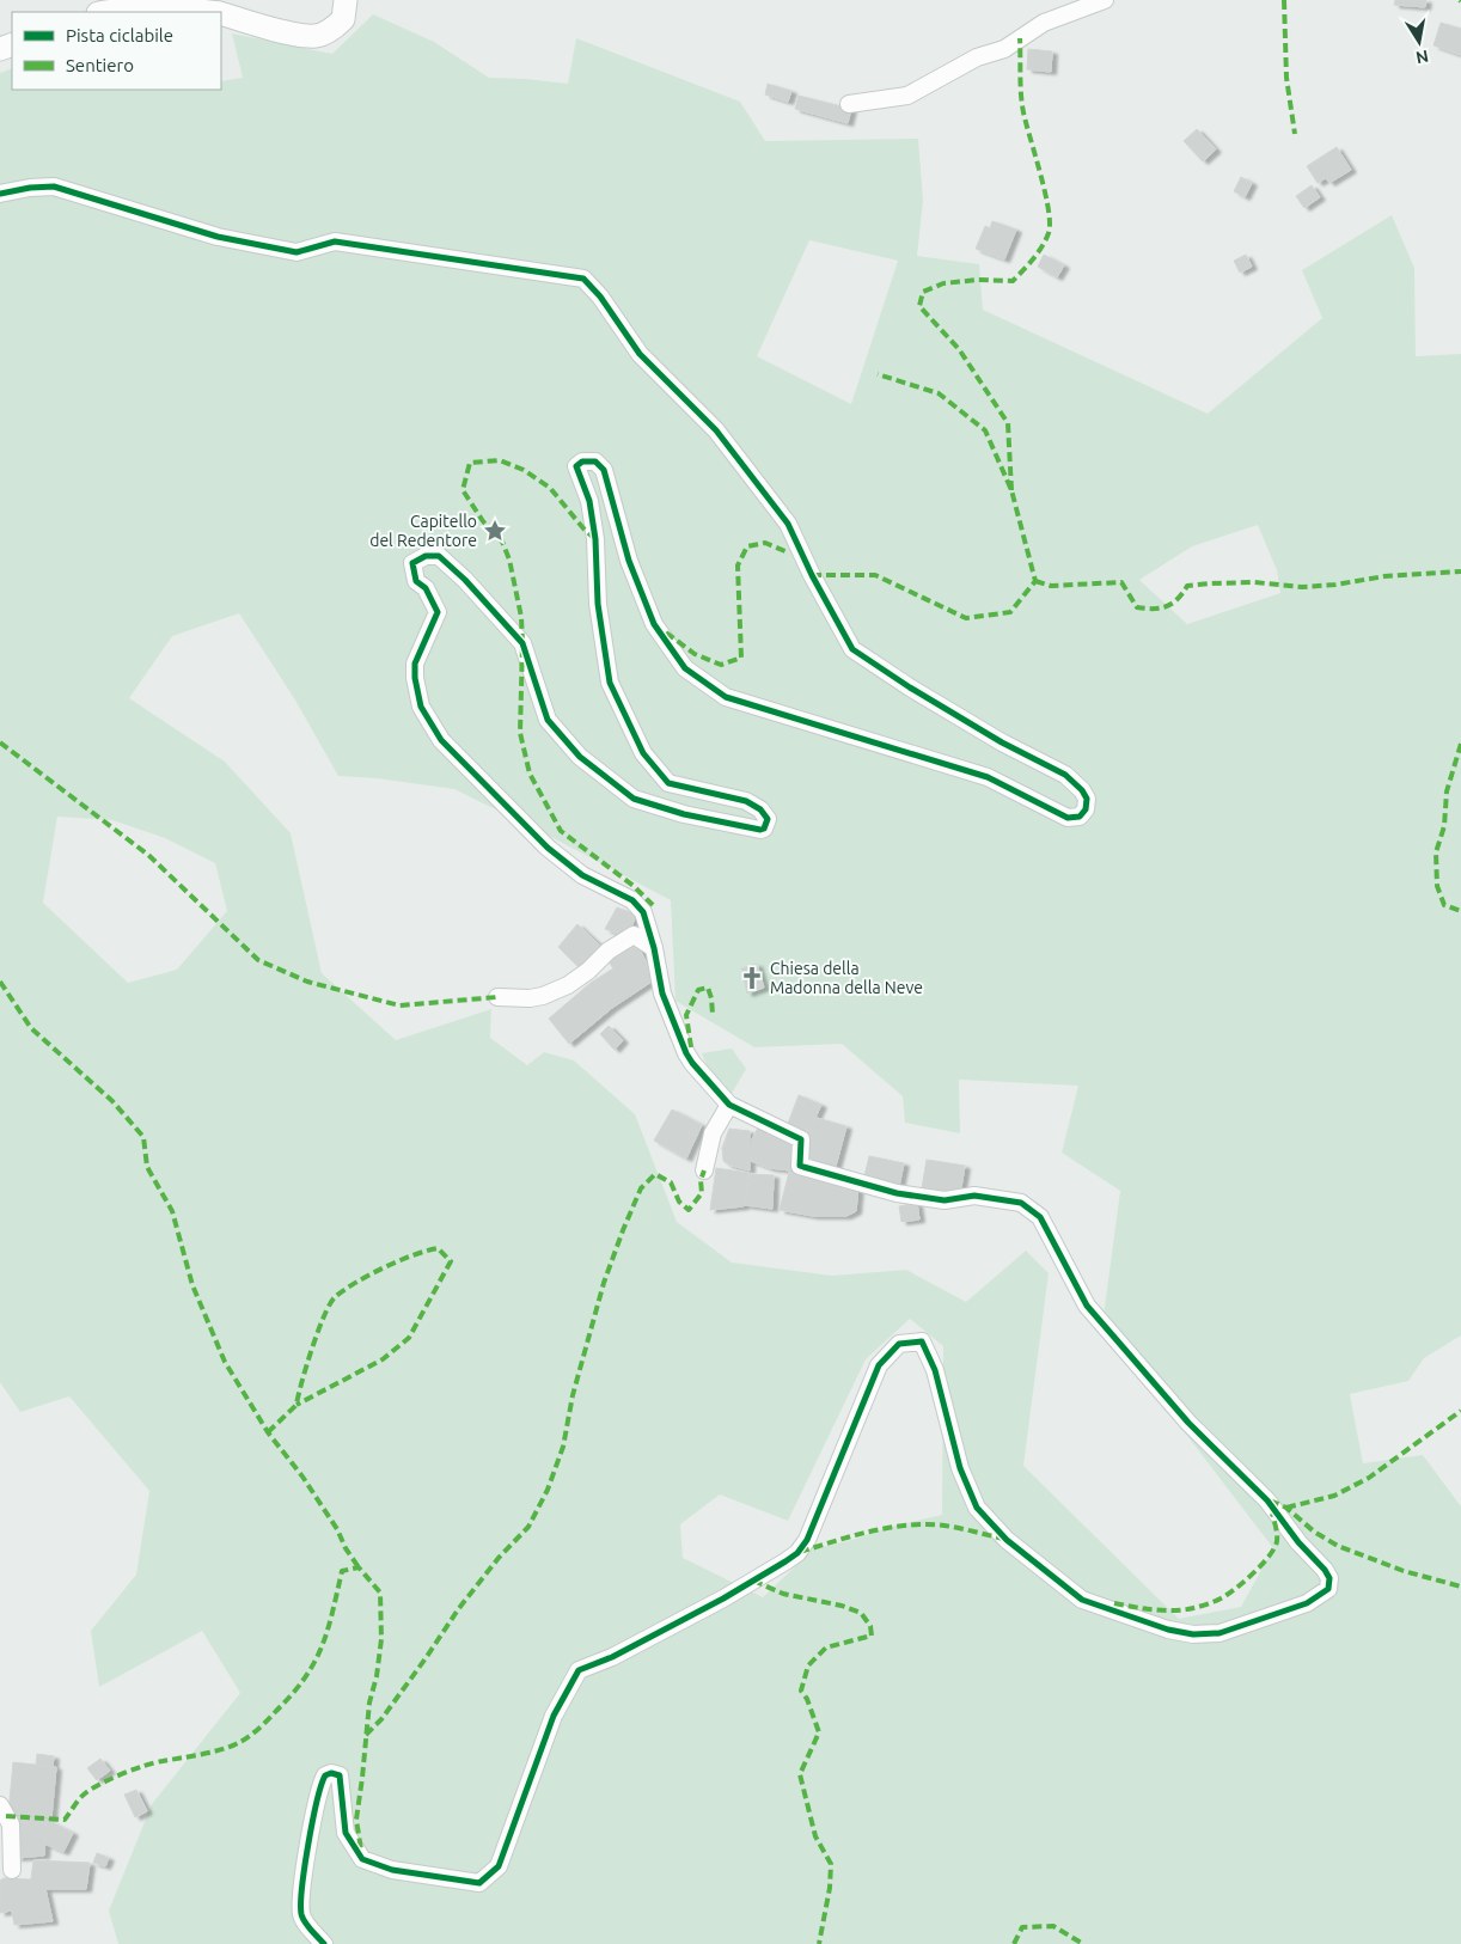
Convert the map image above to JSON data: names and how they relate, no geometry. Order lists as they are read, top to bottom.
{
  "places": {
    "place": ["Capitello del Redentore"],
    "church": ["Chiesa della Madonna della Neve"]
  },
  "legend": ["Pista ciclabile", "Sentiero"],
  "north": "bottom"
}
